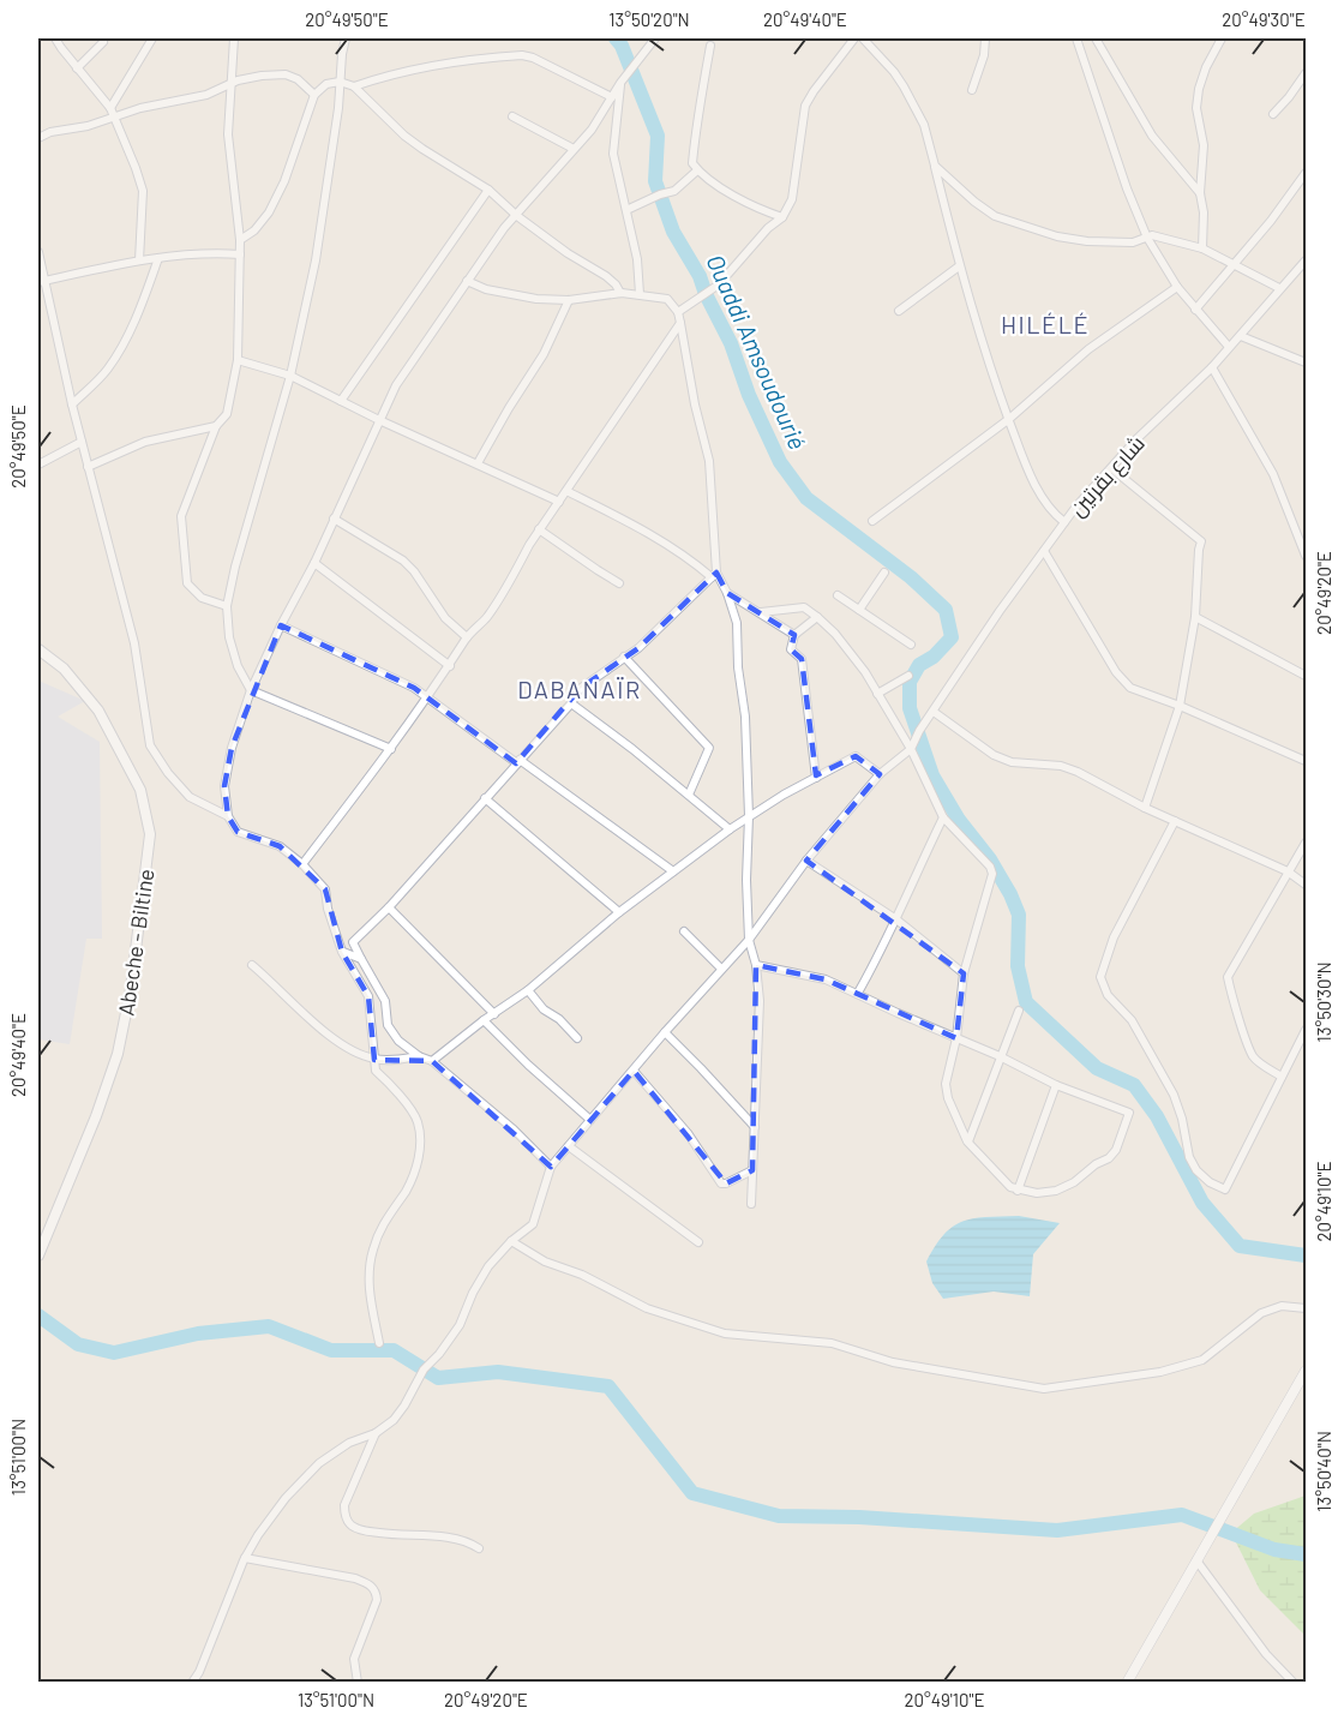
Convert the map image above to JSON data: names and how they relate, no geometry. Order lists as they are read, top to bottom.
{
  "streets": {
    "main road": ["Abeche - Biltine"],
    "street": ["شارع بقرتين"]
  },
  "districts": ["HILÉLÉ", "DABANAÏR"],
  "water": ["Ouaddi Amsoudourié"],
  "coordinates": [
    "20°49'50\"E",
    "13°50'20\"N",
    "20°49'40\"E",
    "20°49'30\"E",
    "20°49'20\"E",
    "13°50'30\"N",
    "20°49'10\"E",
    "13°51'00\"N",
    "13°50'40\"N"
  ]
}
